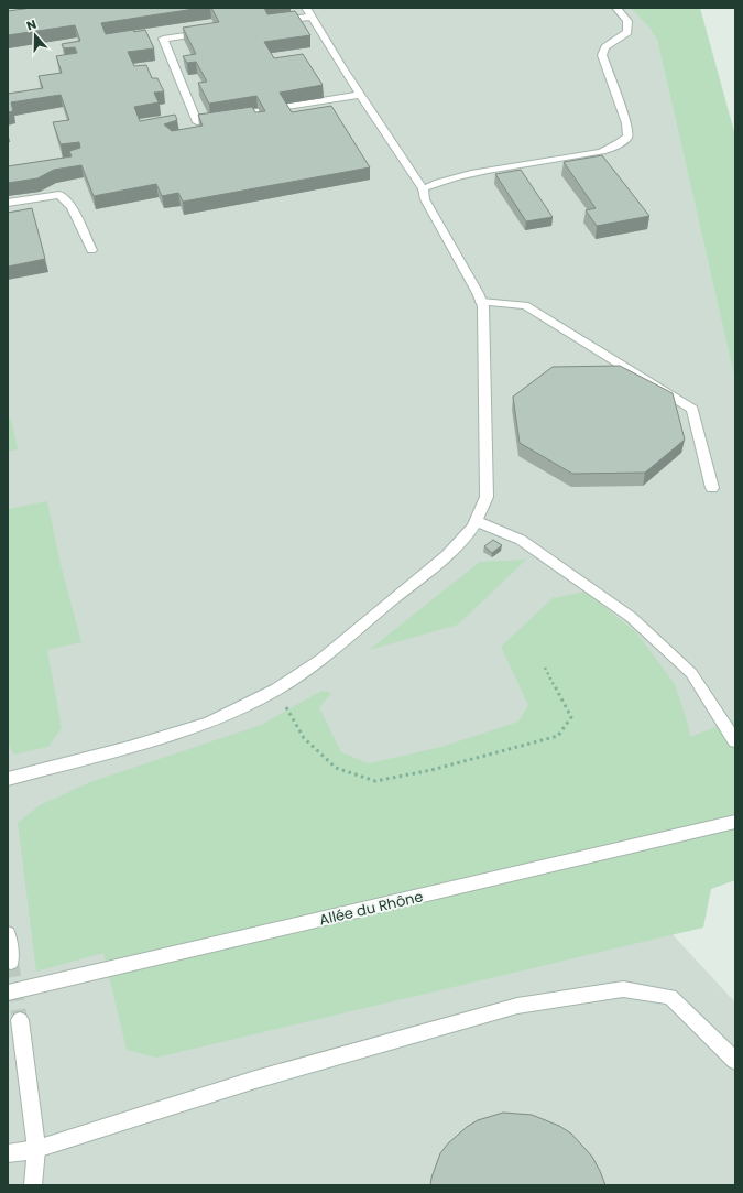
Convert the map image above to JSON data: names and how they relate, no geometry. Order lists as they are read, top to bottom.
{
  "streets": {
    "street": ["Allée du Rhône"]
  },
  "north": "top"
}
